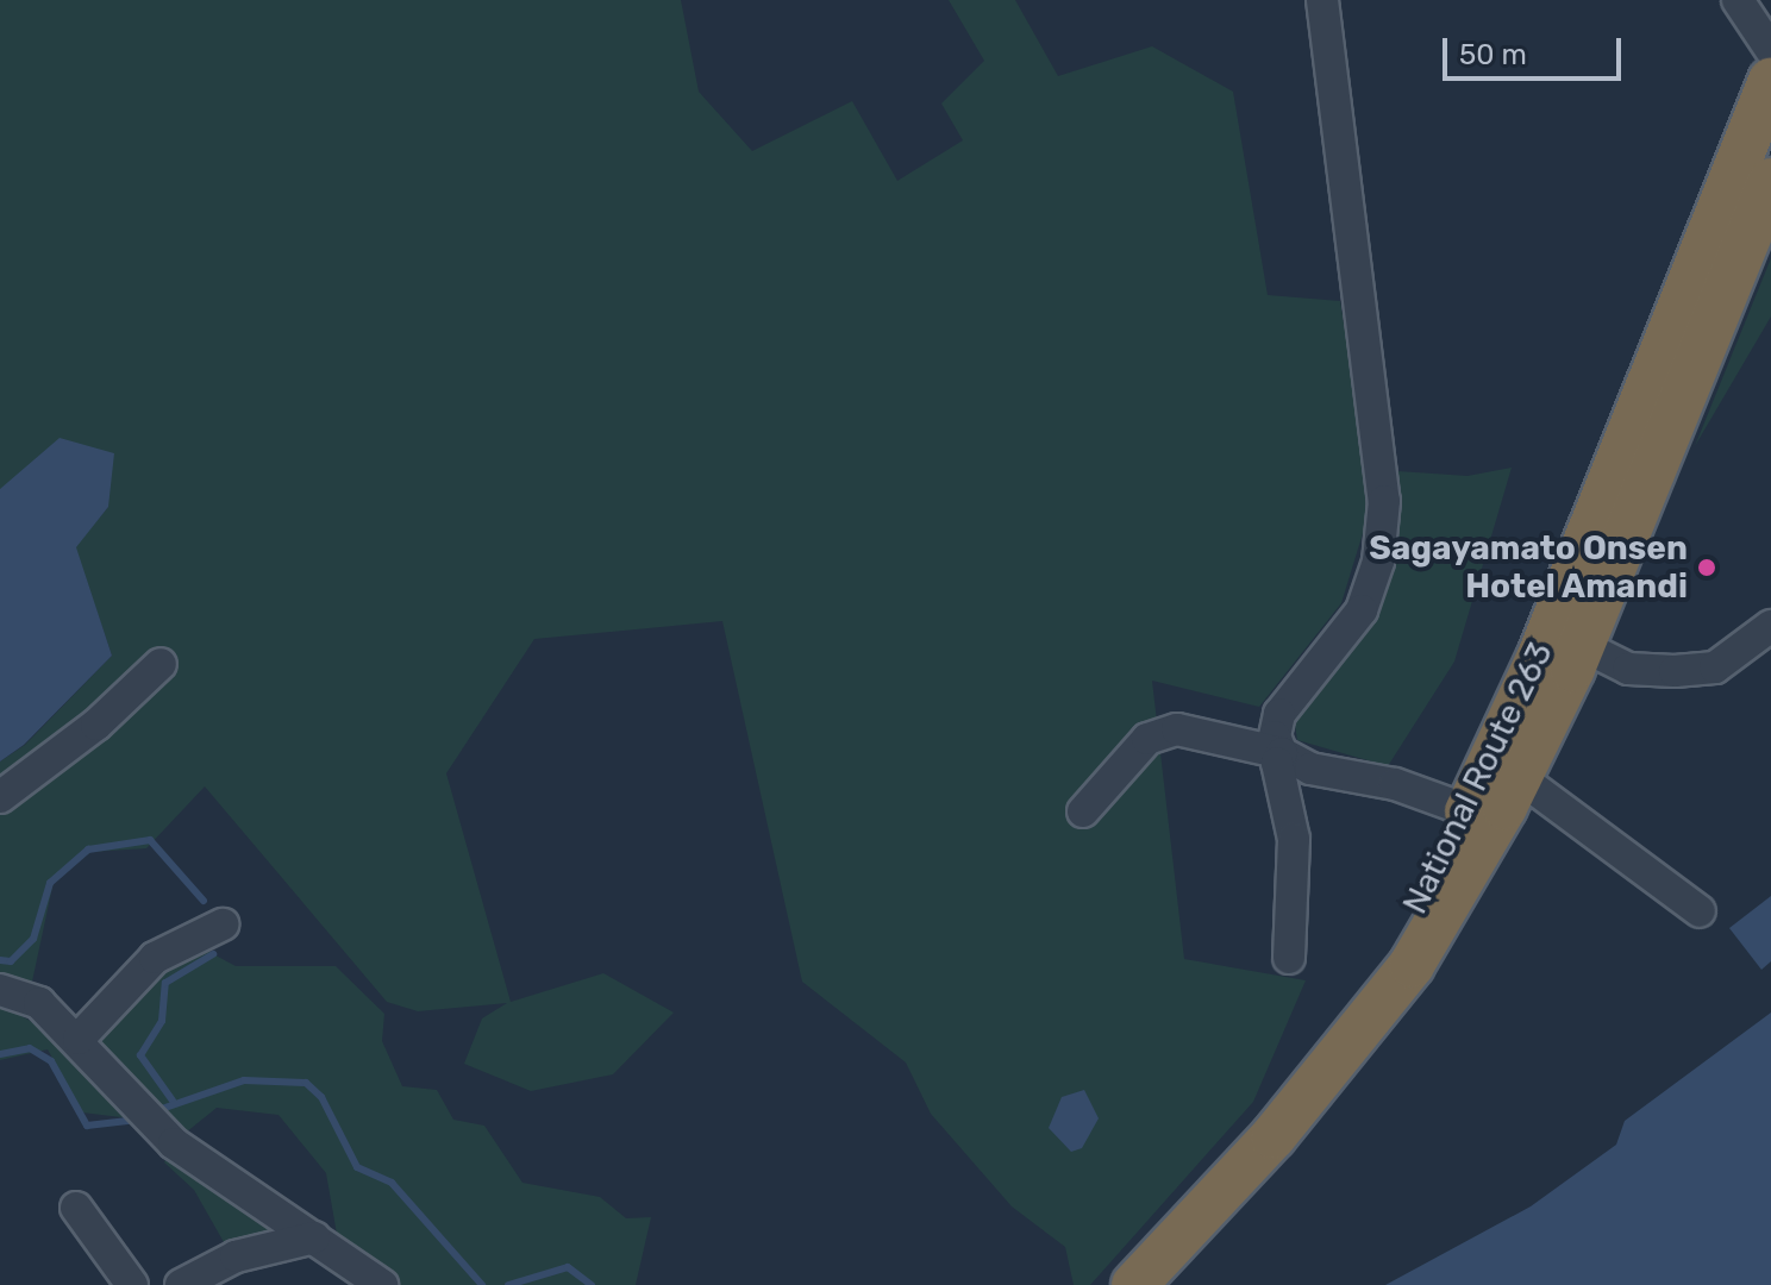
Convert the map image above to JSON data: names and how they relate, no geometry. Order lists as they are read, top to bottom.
{
  "streets": {
    "highway": ["National Route 263"]
  },
  "places": ["Sagayamato Onsen Hotel Amandi"],
  "scale_bar": "50 m"
}
